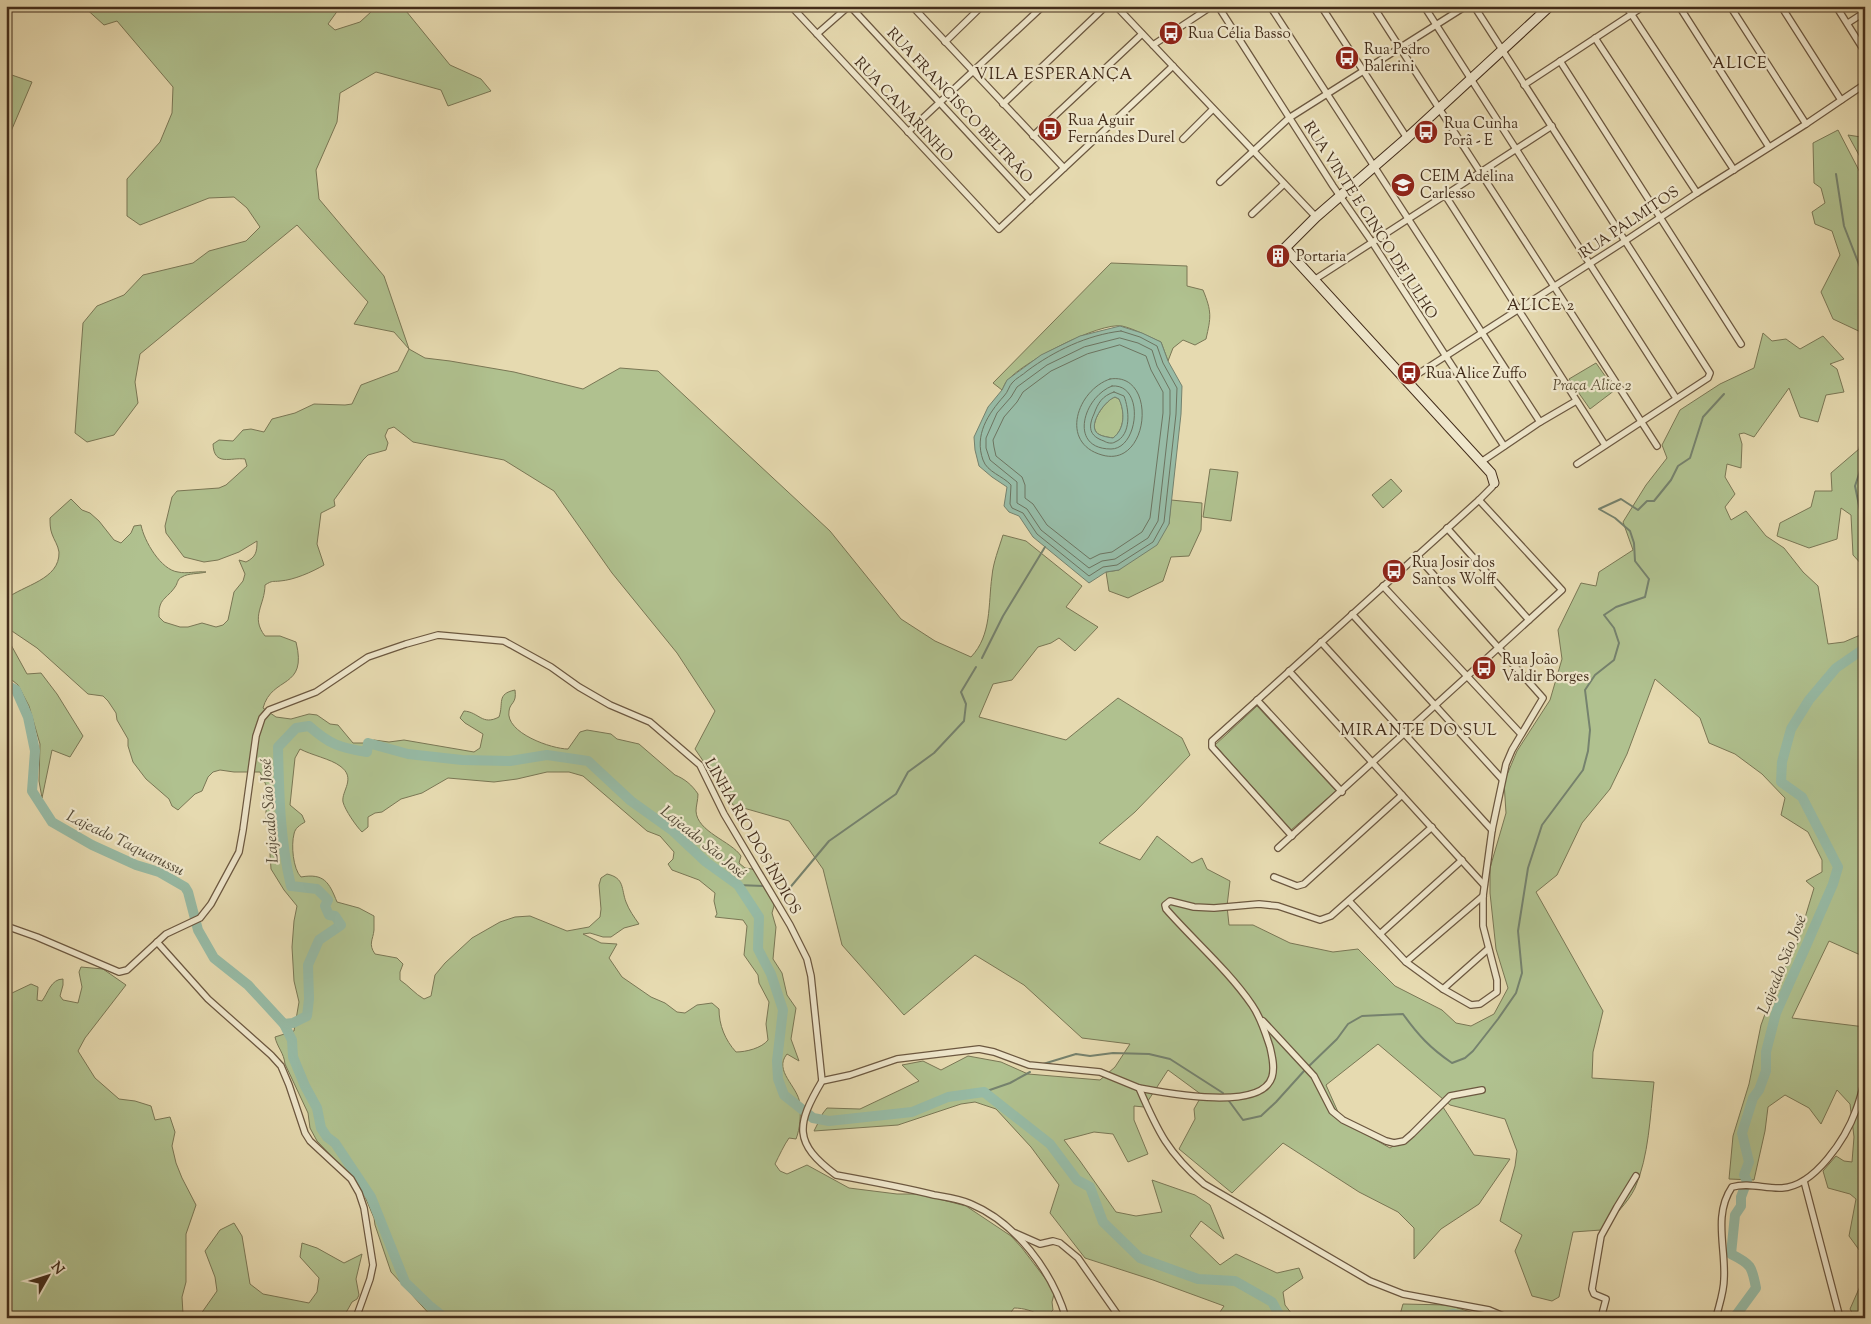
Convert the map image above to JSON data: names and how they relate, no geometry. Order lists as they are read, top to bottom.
{
  "streets": {
    "street": [
      "RUA FRANCISCO BELTRÃO",
      "RUA CANARINHO",
      "RUA VINTE E CINCO DE JULHO",
      "RUA PALMITOS",
      "LINHA RIO DOS ÍNDIOS"
    ]
  },
  "crossings": [
    ["RUA FRANCISCO BELTRÃO", "RUA CANARINHO"],
    ["RUA VINTE E CINCO DE JULHO", "RUA PALMITOS"]
  ],
  "districts": [
    "ALICE",
    "VILA ESPERANÇA",
    "ALICE 2",
    "MIRANTE DO SUL"
  ],
  "water": ["Lajeado São José", "Lajeado Taquarussu"],
  "parks": ["Praça Alice 2"],
  "places": {
    "bus stop": [
      "Rua Célia Basso",
      "Rua Pedro Balerini",
      "Rua Aguir Fernandes Durel",
      "Rua Cunha Porã - E",
      "Rua Alice Zuffo",
      "Rua Josir dos Santos Wolff",
      "Rua João Valdir Borges"
    ],
    "school or university": ["CEIM Adelina Carlesso"],
    "building": ["Portaria"]
  },
  "north": "top right"
}
